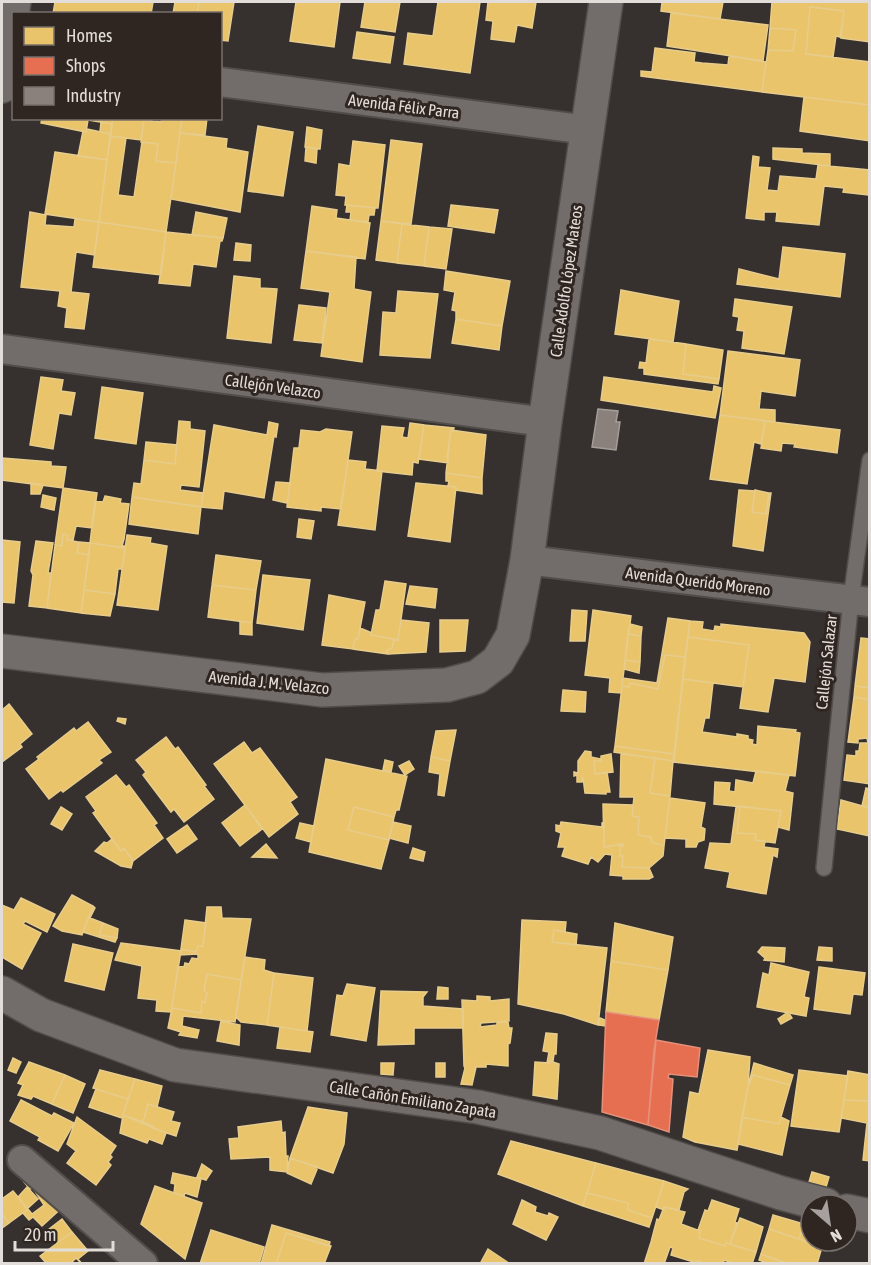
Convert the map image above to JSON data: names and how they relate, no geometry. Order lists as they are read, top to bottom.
{
  "streets": {
    "street": [
      "Avenida Félix Parra",
      "Calle Adolfo López Mateos",
      "Callejón Velazco",
      "Avenida Querido Moreno",
      "Avenida J. M. Velazco",
      "Calle Cañón Emiliano Zapata"
    ],
    "lane": ["Callejón Salazar"]
  },
  "crossings": [
    ["Avenida Félix Parra", "Calle Adolfo López Mateos"],
    ["Calle Adolfo López Mateos", "Callejón Velazco"],
    ["Calle Adolfo López Mateos", "Avenida Querido Moreno"],
    ["Calle Adolfo López Mateos", "Avenida J. M. Velazco"],
    ["Avenida Querido Moreno", "Callejón Salazar"],
    ["Avenida Querido Moreno", "Avenida J. M. Velazco"]
  ],
  "legend": ["Homes", "Shops", "Industry"],
  "scale_bar": "20 m",
  "north": "bottom right"
}
